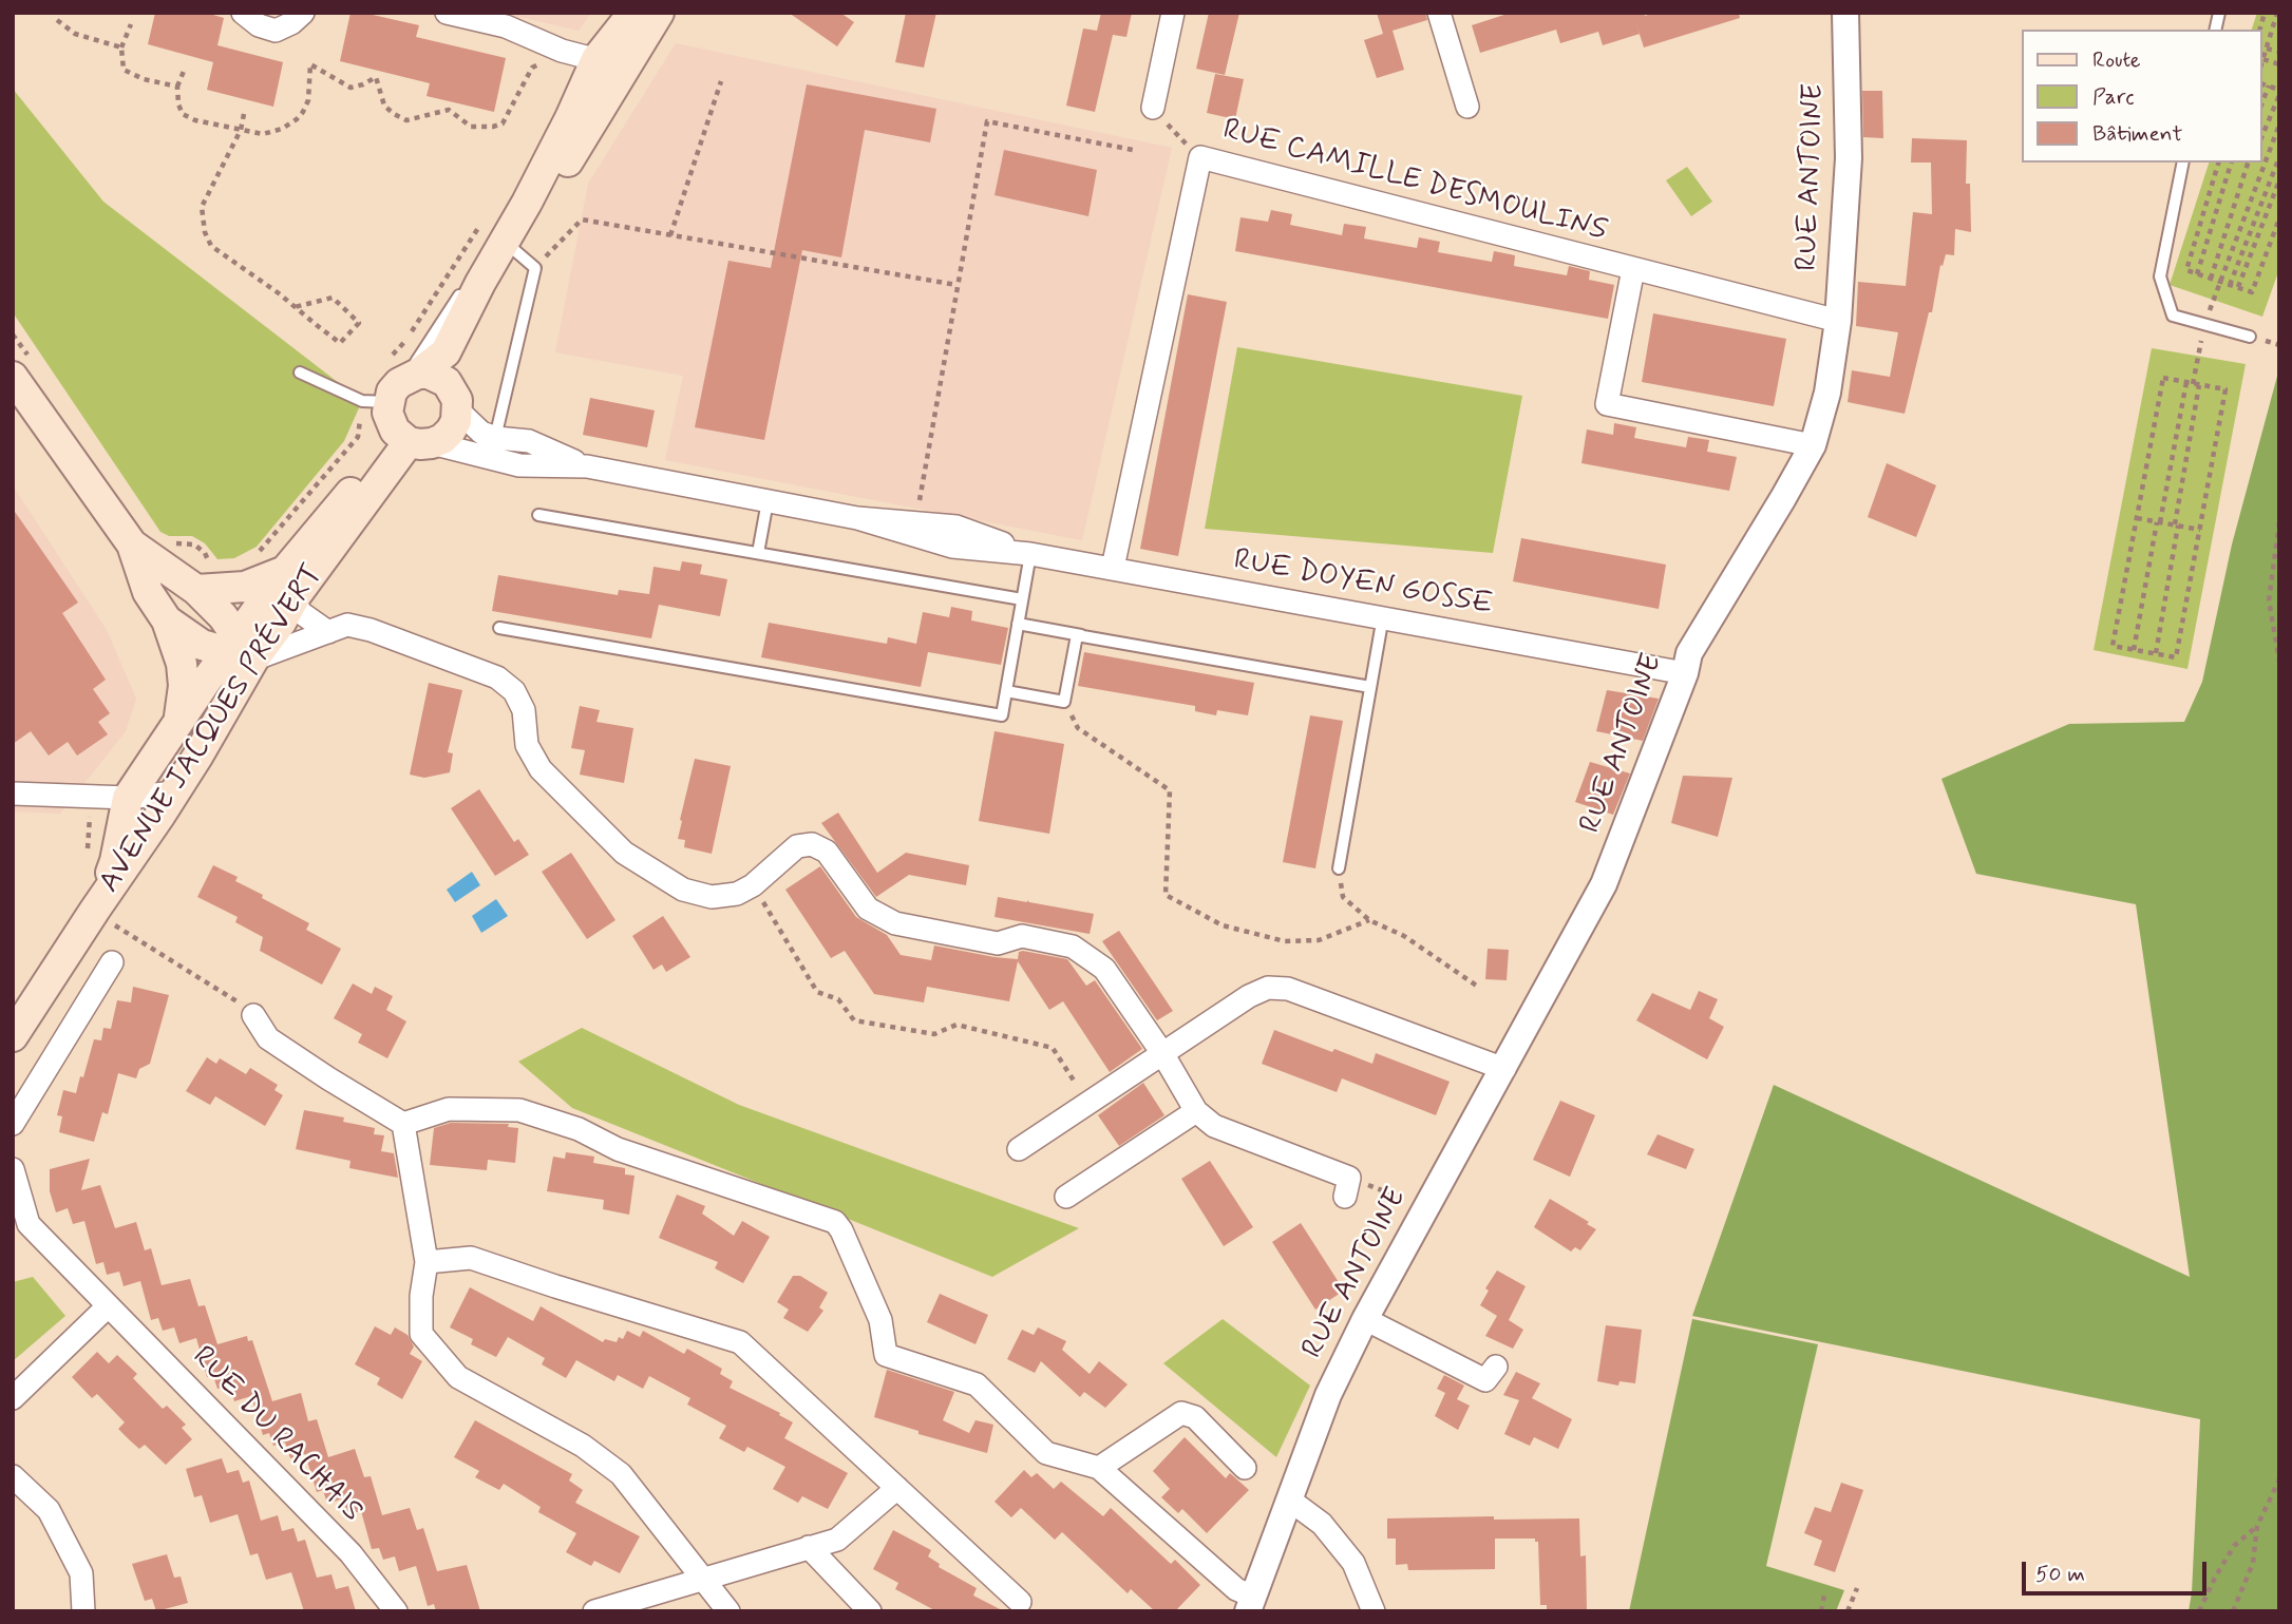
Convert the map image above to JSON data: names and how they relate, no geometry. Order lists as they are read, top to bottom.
{
  "streets": {
    "main road": ["AVENUE JACQUES PRÉVERT"],
    "street": [
      "RUE ANTOINE",
      "RUE CAMILLE DESMOULINS",
      "RUE DOYEN GOSSE",
      "RUE DU RACHAIS"
    ]
  },
  "crossings": [
    ["RUE ANTOINE", "RUE CAMILLE DESMOULINS"],
    ["RUE ANTOINE", "RUE DOYEN GOSSE"],
    ["RUE CAMILLE DESMOULINS", "RUE DOYEN GOSSE"],
    ["RUE DOYEN GOSSE", "AVENUE JACQUES PRÉVERT"]
  ],
  "legend": ["Route", "Parc", "Bâtiment"],
  "scale_bar": "50 m"
}
